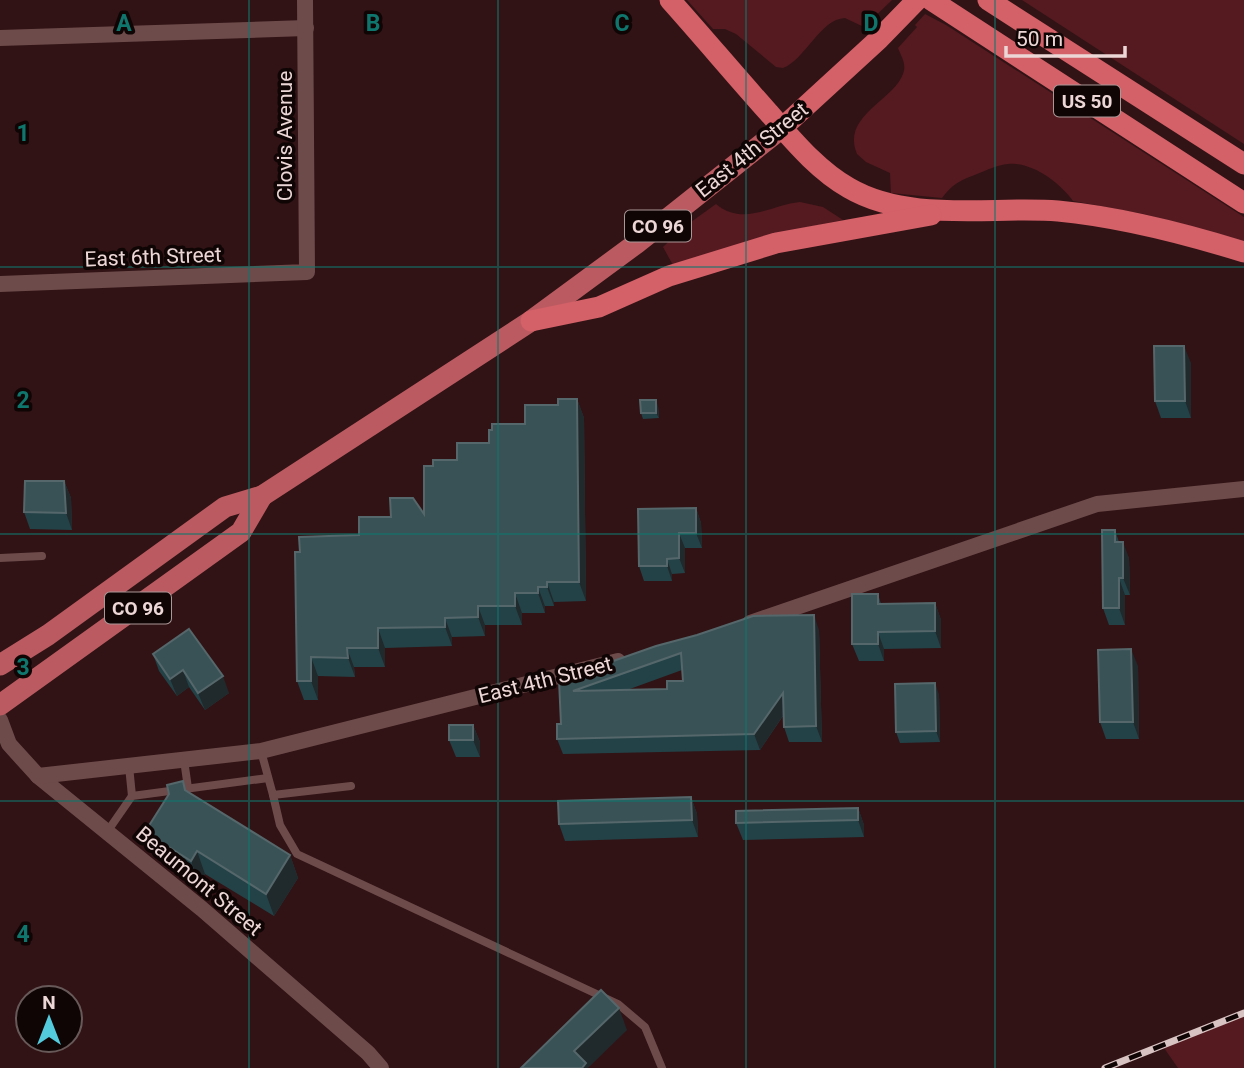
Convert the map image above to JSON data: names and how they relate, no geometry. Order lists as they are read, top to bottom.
{
  "streets": {
    "highway": ["US 50", "East 4th Street", "CO 96"],
    "street": ["Clovis Avenue", "East 6th Street", "Beaumont Street"]
  },
  "crossings": [
    ["Clovis Avenue", "East 6th Street"],
    ["East 4th Street", "CO 96"],
    ["East 4th Street", "Beaumont Street"]
  ],
  "scale_bar": "50 m",
  "north": "top",
  "grid": {
    "columns": [
      "A",
      "B",
      "C",
      "D"
    ],
    "rows": [
      "1",
      "2",
      "3",
      "4"
    ]
  }
}
